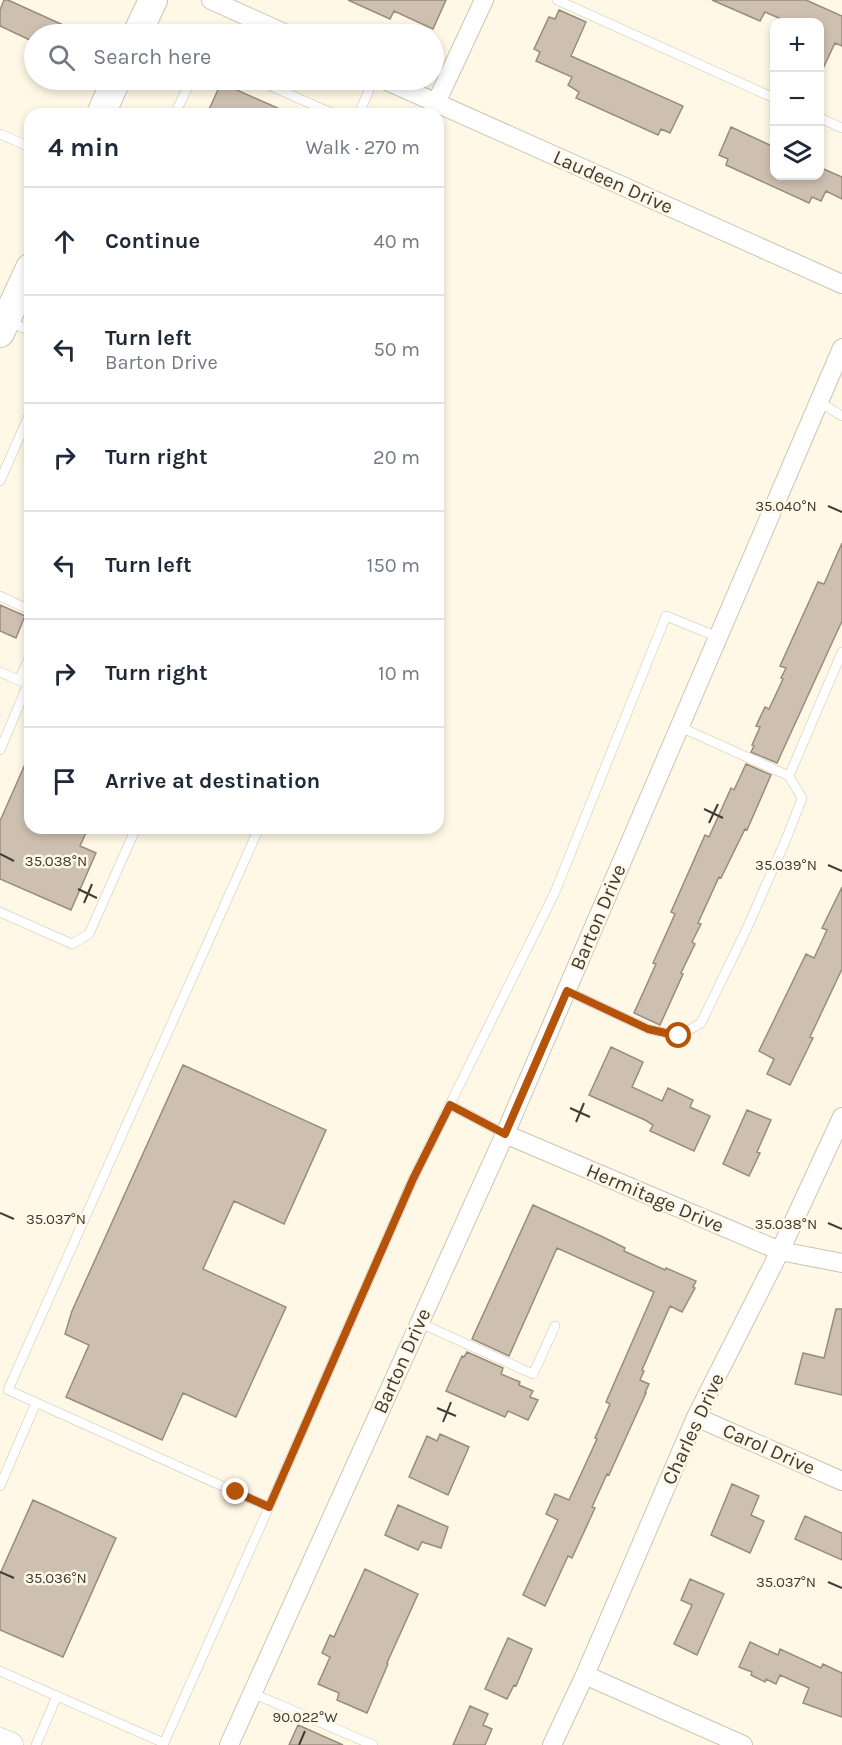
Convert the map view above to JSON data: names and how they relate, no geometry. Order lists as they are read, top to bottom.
{
  "streets": {
    "street": [
      "Laudeen Drive",
      "Barton Drive",
      "Hermitage Drive",
      "Charles Drive",
      "Carol Drive"
    ]
  },
  "crossings": [
    ["Barton Drive", "Hermitage Drive"],
    ["Hermitage Drive", "Charles Drive"],
    ["Charles Drive", "Carol Drive"]
  ],
  "page": {
    "map_buttons": ["+", "−"],
    "search": "Search here",
    "heading": ["4 min", "Walk · 270 m"],
    "list": [
      ["Continue", "40 m"],
      ["Turn left", "Barton Drive", "50 m"],
      ["Turn right", "20 m"],
      ["Turn left", "150 m"],
      ["Turn right", "10 m"],
      "Arrive at destination"
    ]
  },
  "coordinates": [
    "35.040°N",
    "35.038°N",
    "35.039°N",
    "35.037°N",
    "35.036°N",
    "90.022°W"
  ]
}
